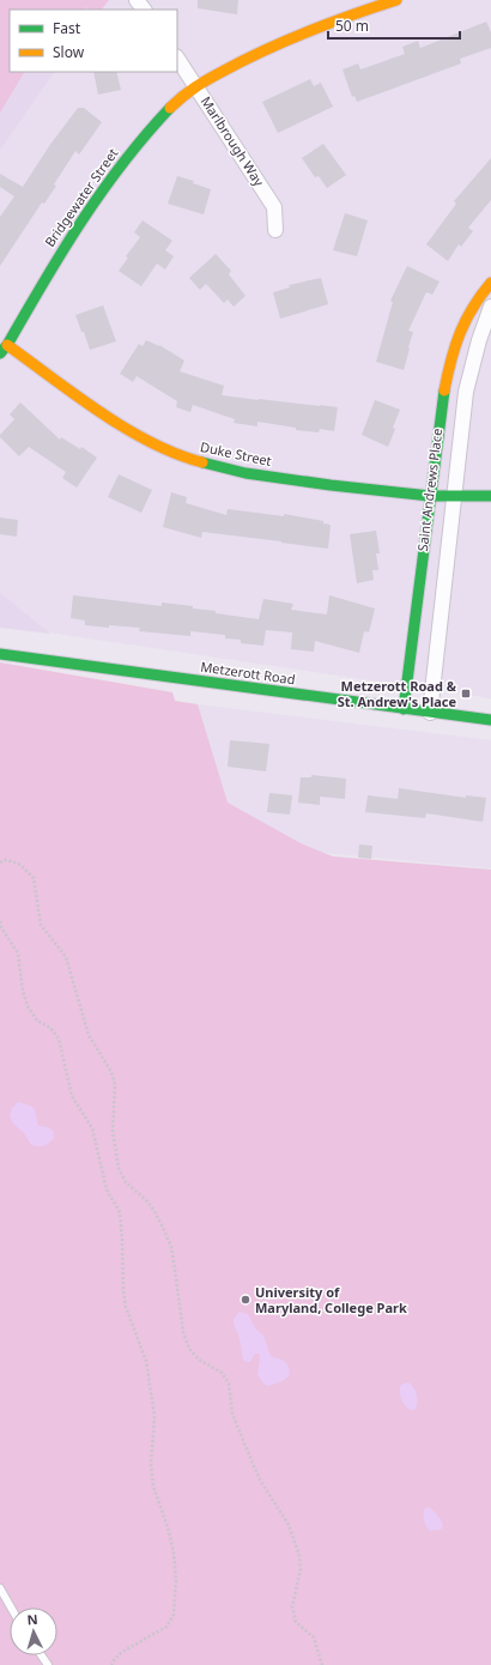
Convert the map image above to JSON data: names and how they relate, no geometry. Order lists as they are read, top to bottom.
{
  "streets": {
    "street": [
      "Marlbrough Way",
      "Bridgewater Street",
      "Duke Street",
      "Saint Andrews Place",
      "Metzerott Road"
    ]
  },
  "crossings": [
    ["Marlbrough Way", "Bridgewater Street"],
    ["Bridgewater Street", "Duke Street"],
    ["Duke Street", "Saint Andrews Place"],
    ["Saint Andrews Place", "Metzerott Road"]
  ],
  "places": {
    "transit": ["Metzerott Road & St. Andrew's Place"],
    "other": ["University of Maryland, College Park"]
  },
  "legend": ["Fast", "Slow"],
  "scale_bar": "50 m",
  "north": "top"
}
